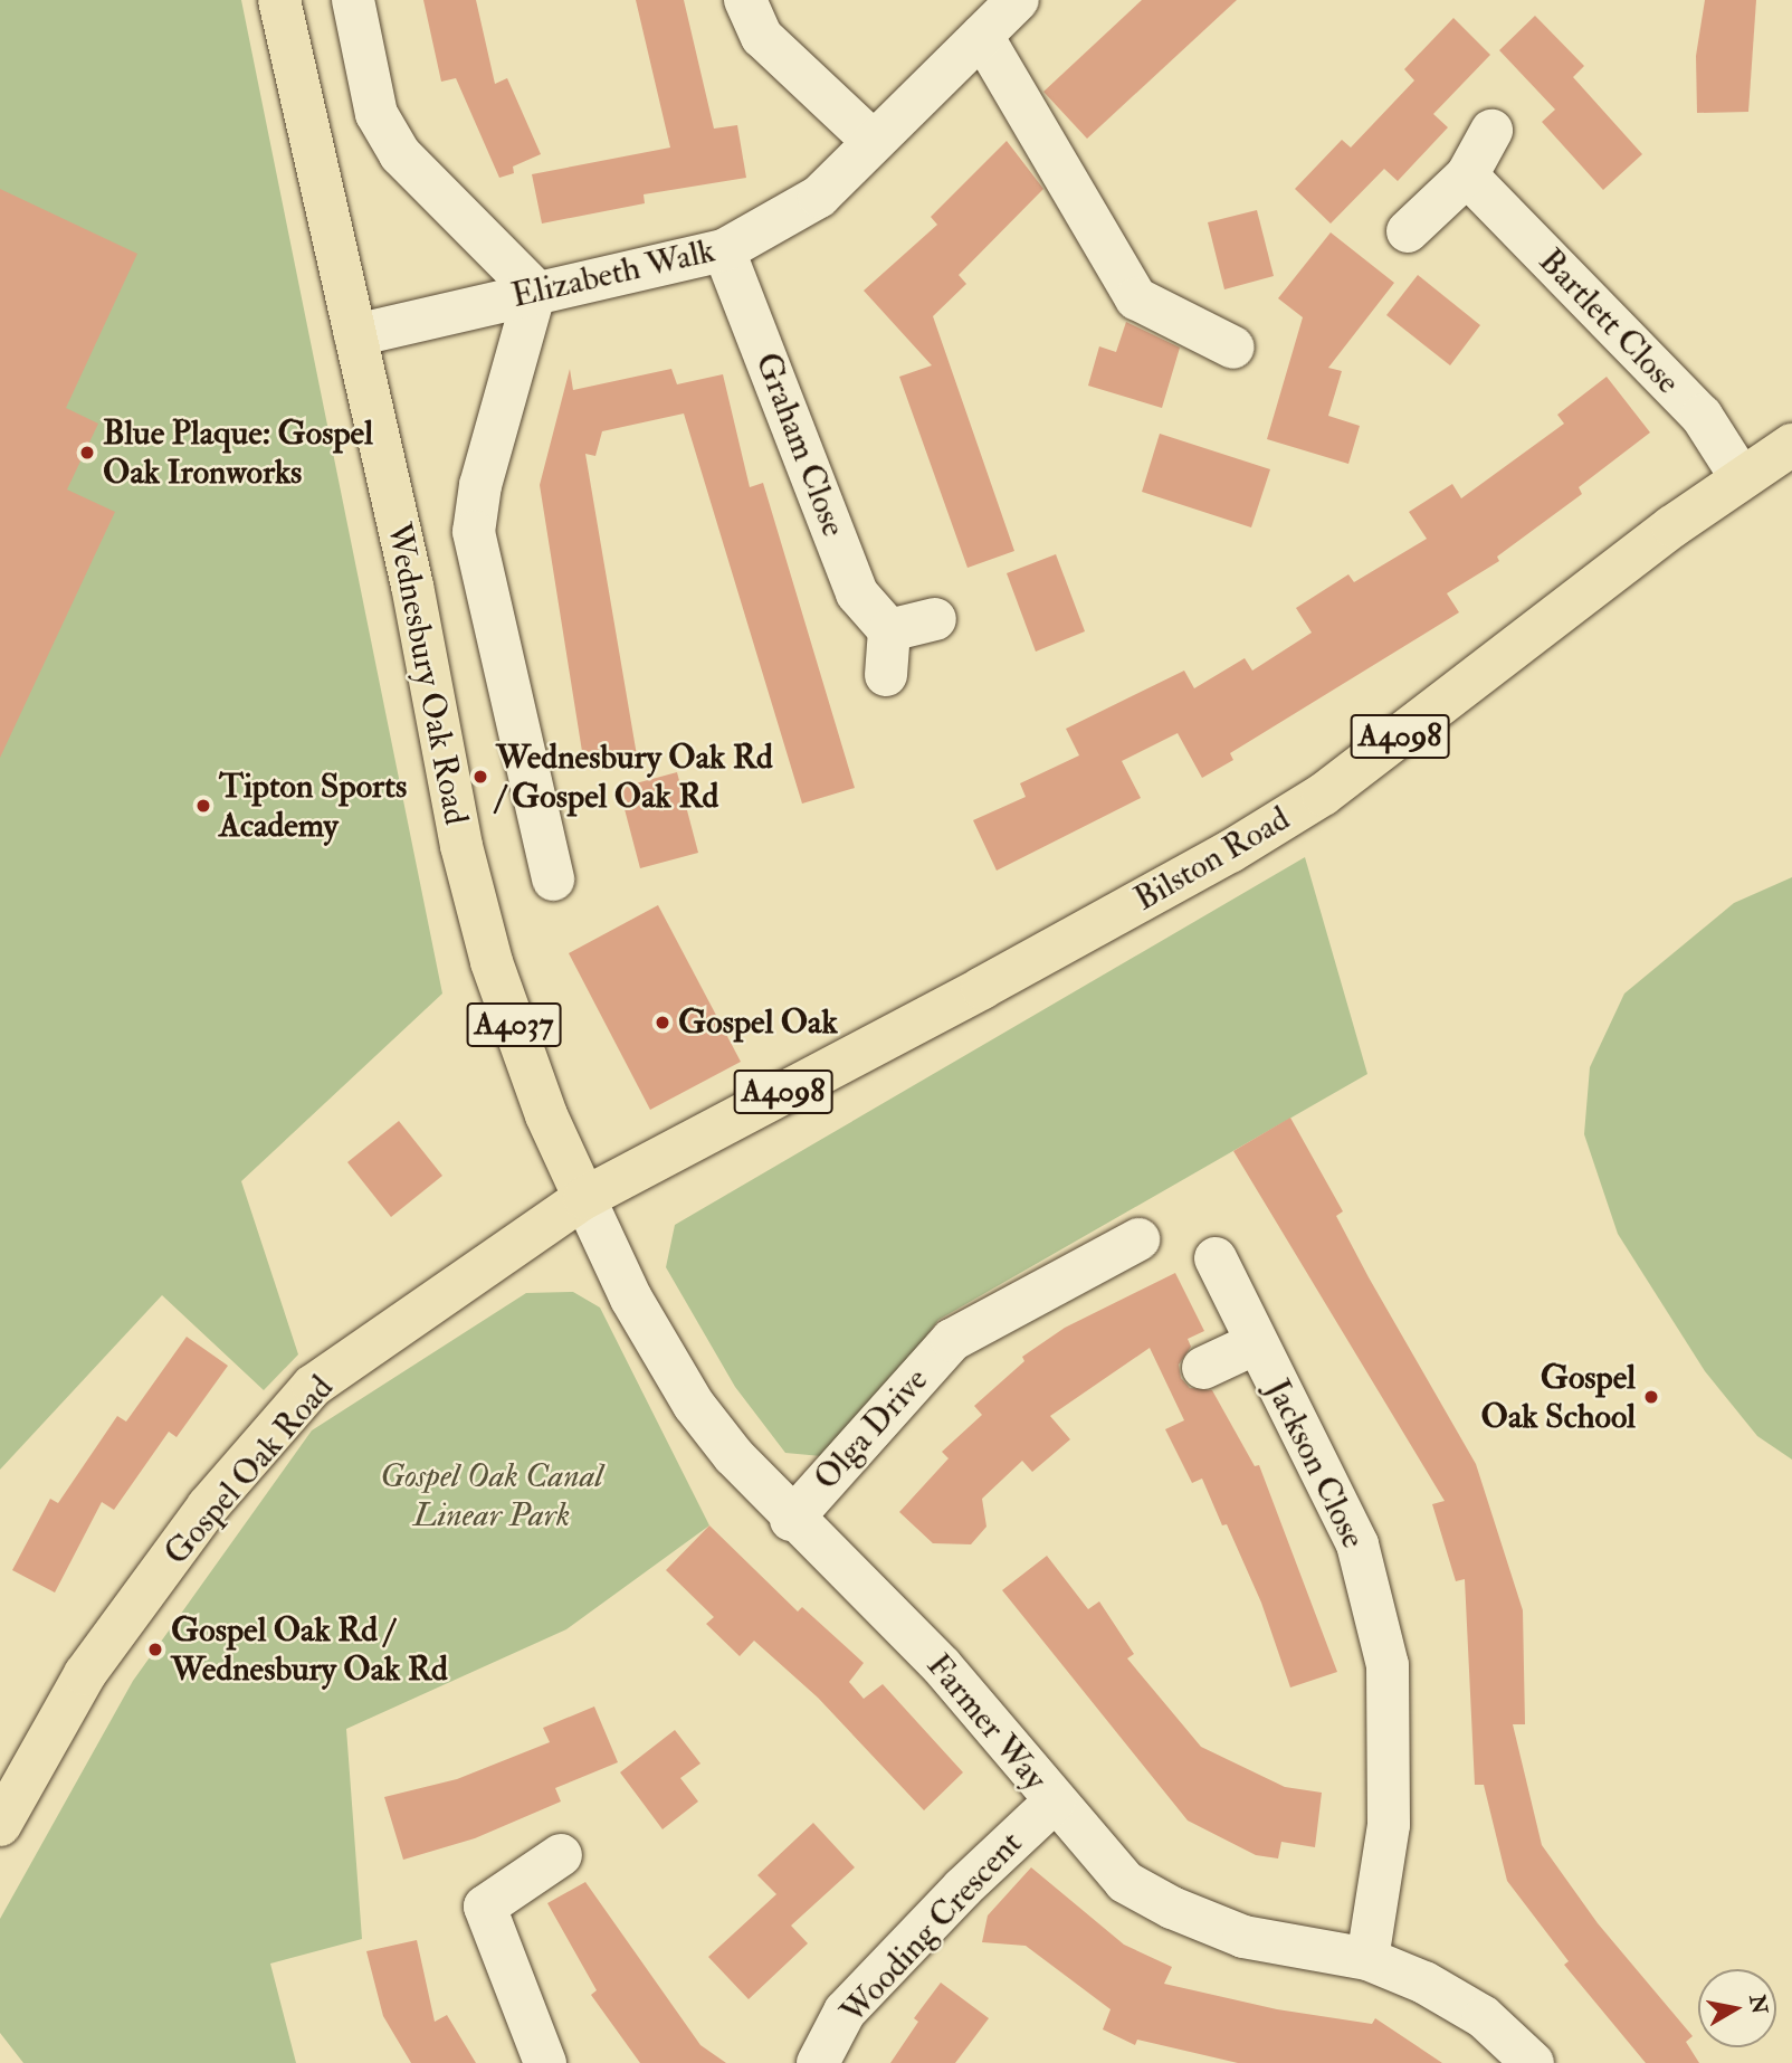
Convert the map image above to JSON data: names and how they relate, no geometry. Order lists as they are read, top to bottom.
{
  "streets": {
    "main road": [
      "Wednesbury Oak Road",
      "A4098",
      "Bilston Road",
      "A4037",
      "Gospel Oak Road"
    ],
    "street": [
      "Elizabeth Walk",
      "Bartlett Close",
      "Graham Close",
      "Olga Drive",
      "Jackson Close",
      "Farmer Way",
      "Wooding Crescent"
    ]
  },
  "crossings": [
    ["Elizabeth Walk", "Graham Close"],
    ["Elizabeth Walk", "Wednesbury Oak Road"],
    ["Bartlett Close", "Bilston Road"],
    ["Wednesbury Oak Road", "Bilston Road"],
    ["Wednesbury Oak Road", "Gospel Oak Road"],
    ["Wednesbury Oak Road", "Farmer Way"],
    ["Bilston Road", "Gospel Oak Road"],
    ["Bilston Road", "Farmer Way"],
    ["Olga Drive", "Farmer Way"],
    ["Jackson Close", "Farmer Way"],
    ["Gospel Oak Road", "Farmer Way"],
    ["Farmer Way", "Wooding Crescent"]
  ],
  "parks": ["Gospel Oak Canal Linear Park"],
  "places": [
    "Blue Plaque: Gospel Oak Ironworks",
    "Wednesbury Oak Rd / Gospel Oak Rd",
    "Tipton Sports Academy",
    "Gospel Oak",
    "Gospel Oak School",
    "Gospel Oak Rd / Wednesbury Oak Rd"
  ],
  "north": "right"
}
